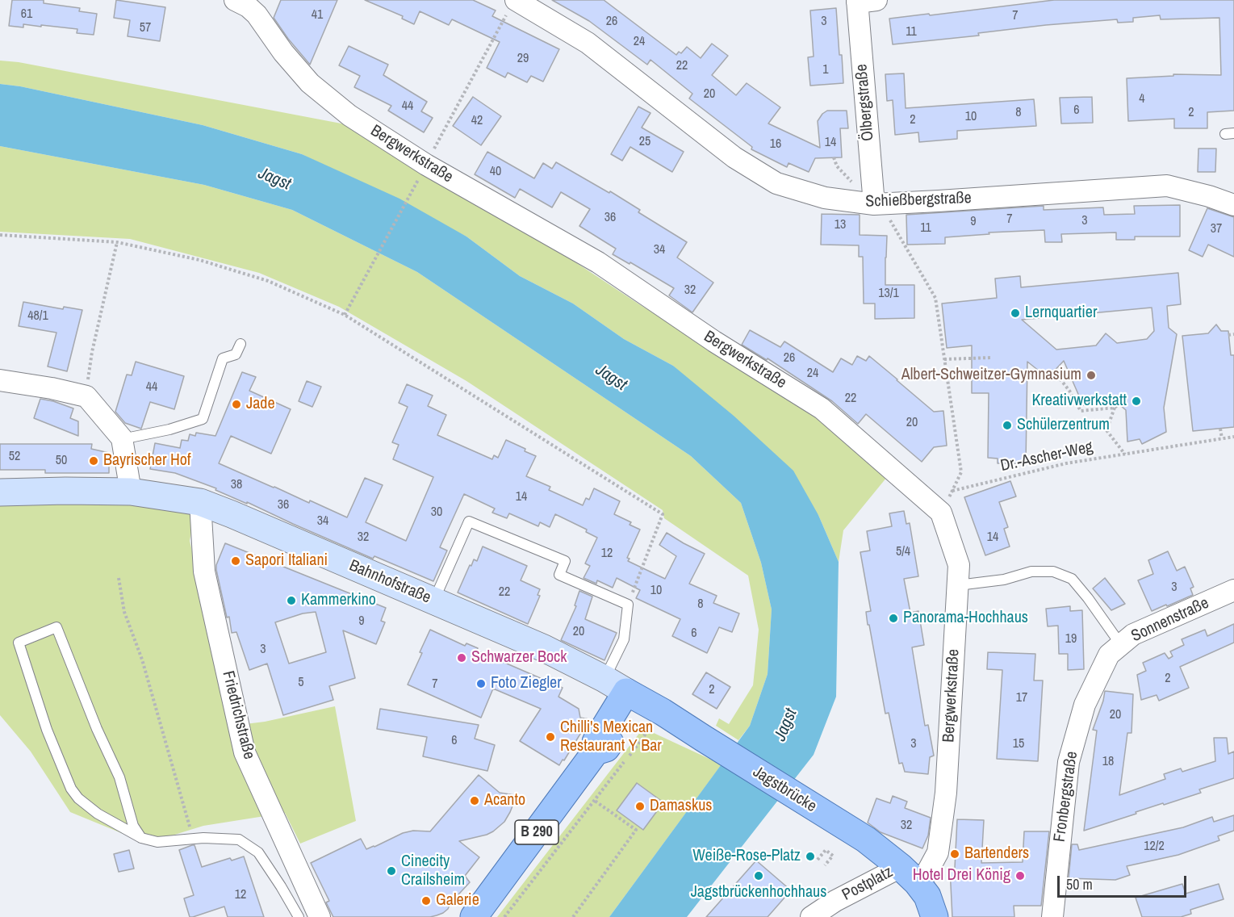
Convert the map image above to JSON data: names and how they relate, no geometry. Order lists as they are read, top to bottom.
{
  "streets": {
    "main road": ["Bahnhofstraße", "Jagstbrücke", "B 290"],
    "street": [
      "Ölbergstraße",
      "Bergwerkstraße",
      "Schießbergstraße",
      "Sonnenstraße",
      "Friedrichstraße",
      "Fronbergstraße",
      "Postplatz"
    ],
    "path": ["Dr.-Ascher-Weg"]
  },
  "crossings": [
    ["Ölbergstraße", "Schießbergstraße"],
    ["Bergwerkstraße", "Jagstbrücke"],
    ["Bergwerkstraße", "Postplatz"],
    ["Bahnhofstraße", "Friedrichstraße"],
    ["Bahnhofstraße", "Jagstbrücke"],
    ["Bahnhofstraße", "B 290"],
    ["Sonnenstraße", "Fronbergstraße"],
    ["Jagstbrücke", "B 290"],
    ["Jagstbrücke", "Postplatz"]
  ],
  "water": ["Jagst"],
  "places": [
    "Lernquartier",
    "Albert-Schweitzer-Gymnasium",
    "Kreativwerkstatt",
    "Jade",
    "Schülerzentrum",
    "Bayrischer Hof",
    "Sapori Italiani",
    "Kammerkino",
    "Panorama-Hochhaus",
    "Schwarzer Bock",
    "Foto Ziegler",
    "Chilli's Mexican Restaurant Y Bar",
    "Acanto",
    "Damaskus",
    "Bartenders",
    "Weiße-Rose-Platz",
    "Cinecity Crailsheim",
    "Jagstbrückenhochhaus",
    "Hotel Drei König",
    "Galerie"
  ],
  "house_numbers": [
    "61",
    "41",
    "7",
    "26",
    "3",
    "57",
    "11",
    "24",
    "29",
    "22",
    "1",
    "20",
    "4",
    "44",
    "6",
    "8",
    "2",
    "10",
    "2",
    "42",
    "25",
    "14",
    "16",
    "40",
    "36",
    "7",
    "3",
    "9",
    "13",
    "11",
    "37",
    "34",
    "32",
    "13/1",
    "48/1",
    "26",
    "24",
    "44",
    "22",
    "20",
    "52",
    "50",
    "38",
    "14",
    "36",
    "30",
    "34",
    "32",
    "14",
    "5/4",
    "12",
    "3",
    "10",
    "22",
    "8",
    "9",
    "20",
    "6",
    "19",
    "3",
    "2",
    "5",
    "7",
    "2",
    "17",
    "20",
    "6",
    "3",
    "15",
    "18",
    "32",
    "12/2",
    "12"
  ],
  "scale_bar": "50 m"
}
